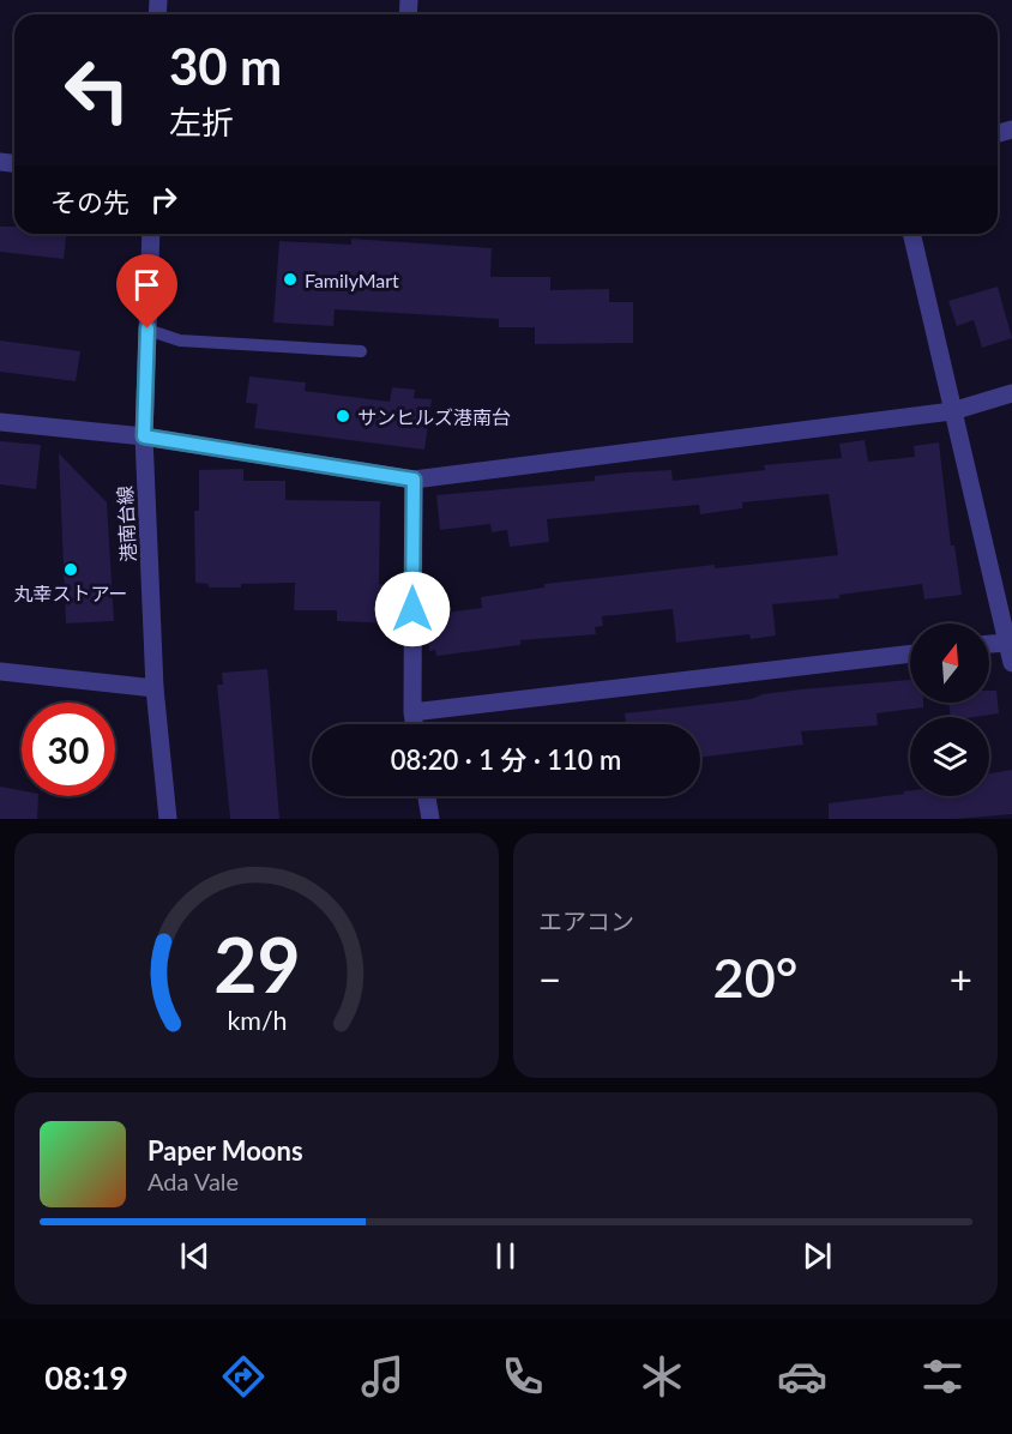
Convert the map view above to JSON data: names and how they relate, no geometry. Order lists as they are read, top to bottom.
{
  "streets": {
    "street": ["港南台線"]
  },
  "places": ["FamilyMart", "サンヒルズ港南台", "丸幸ストアー"],
  "north": "top",
  "page": {
    "turn": ["30 m", "左折"],
    "then": "その先",
    "limit": "30",
    "trip": "08:20 · 1 分 · 110 m",
    "tile": "エアコン",
    "heat": ["−", "20°", "+"],
    "song": ["Paper Moons", "Ada Vale"],
    "tabs": "08:19",
    "gauge": ["29", "km/h"]
  }
}
